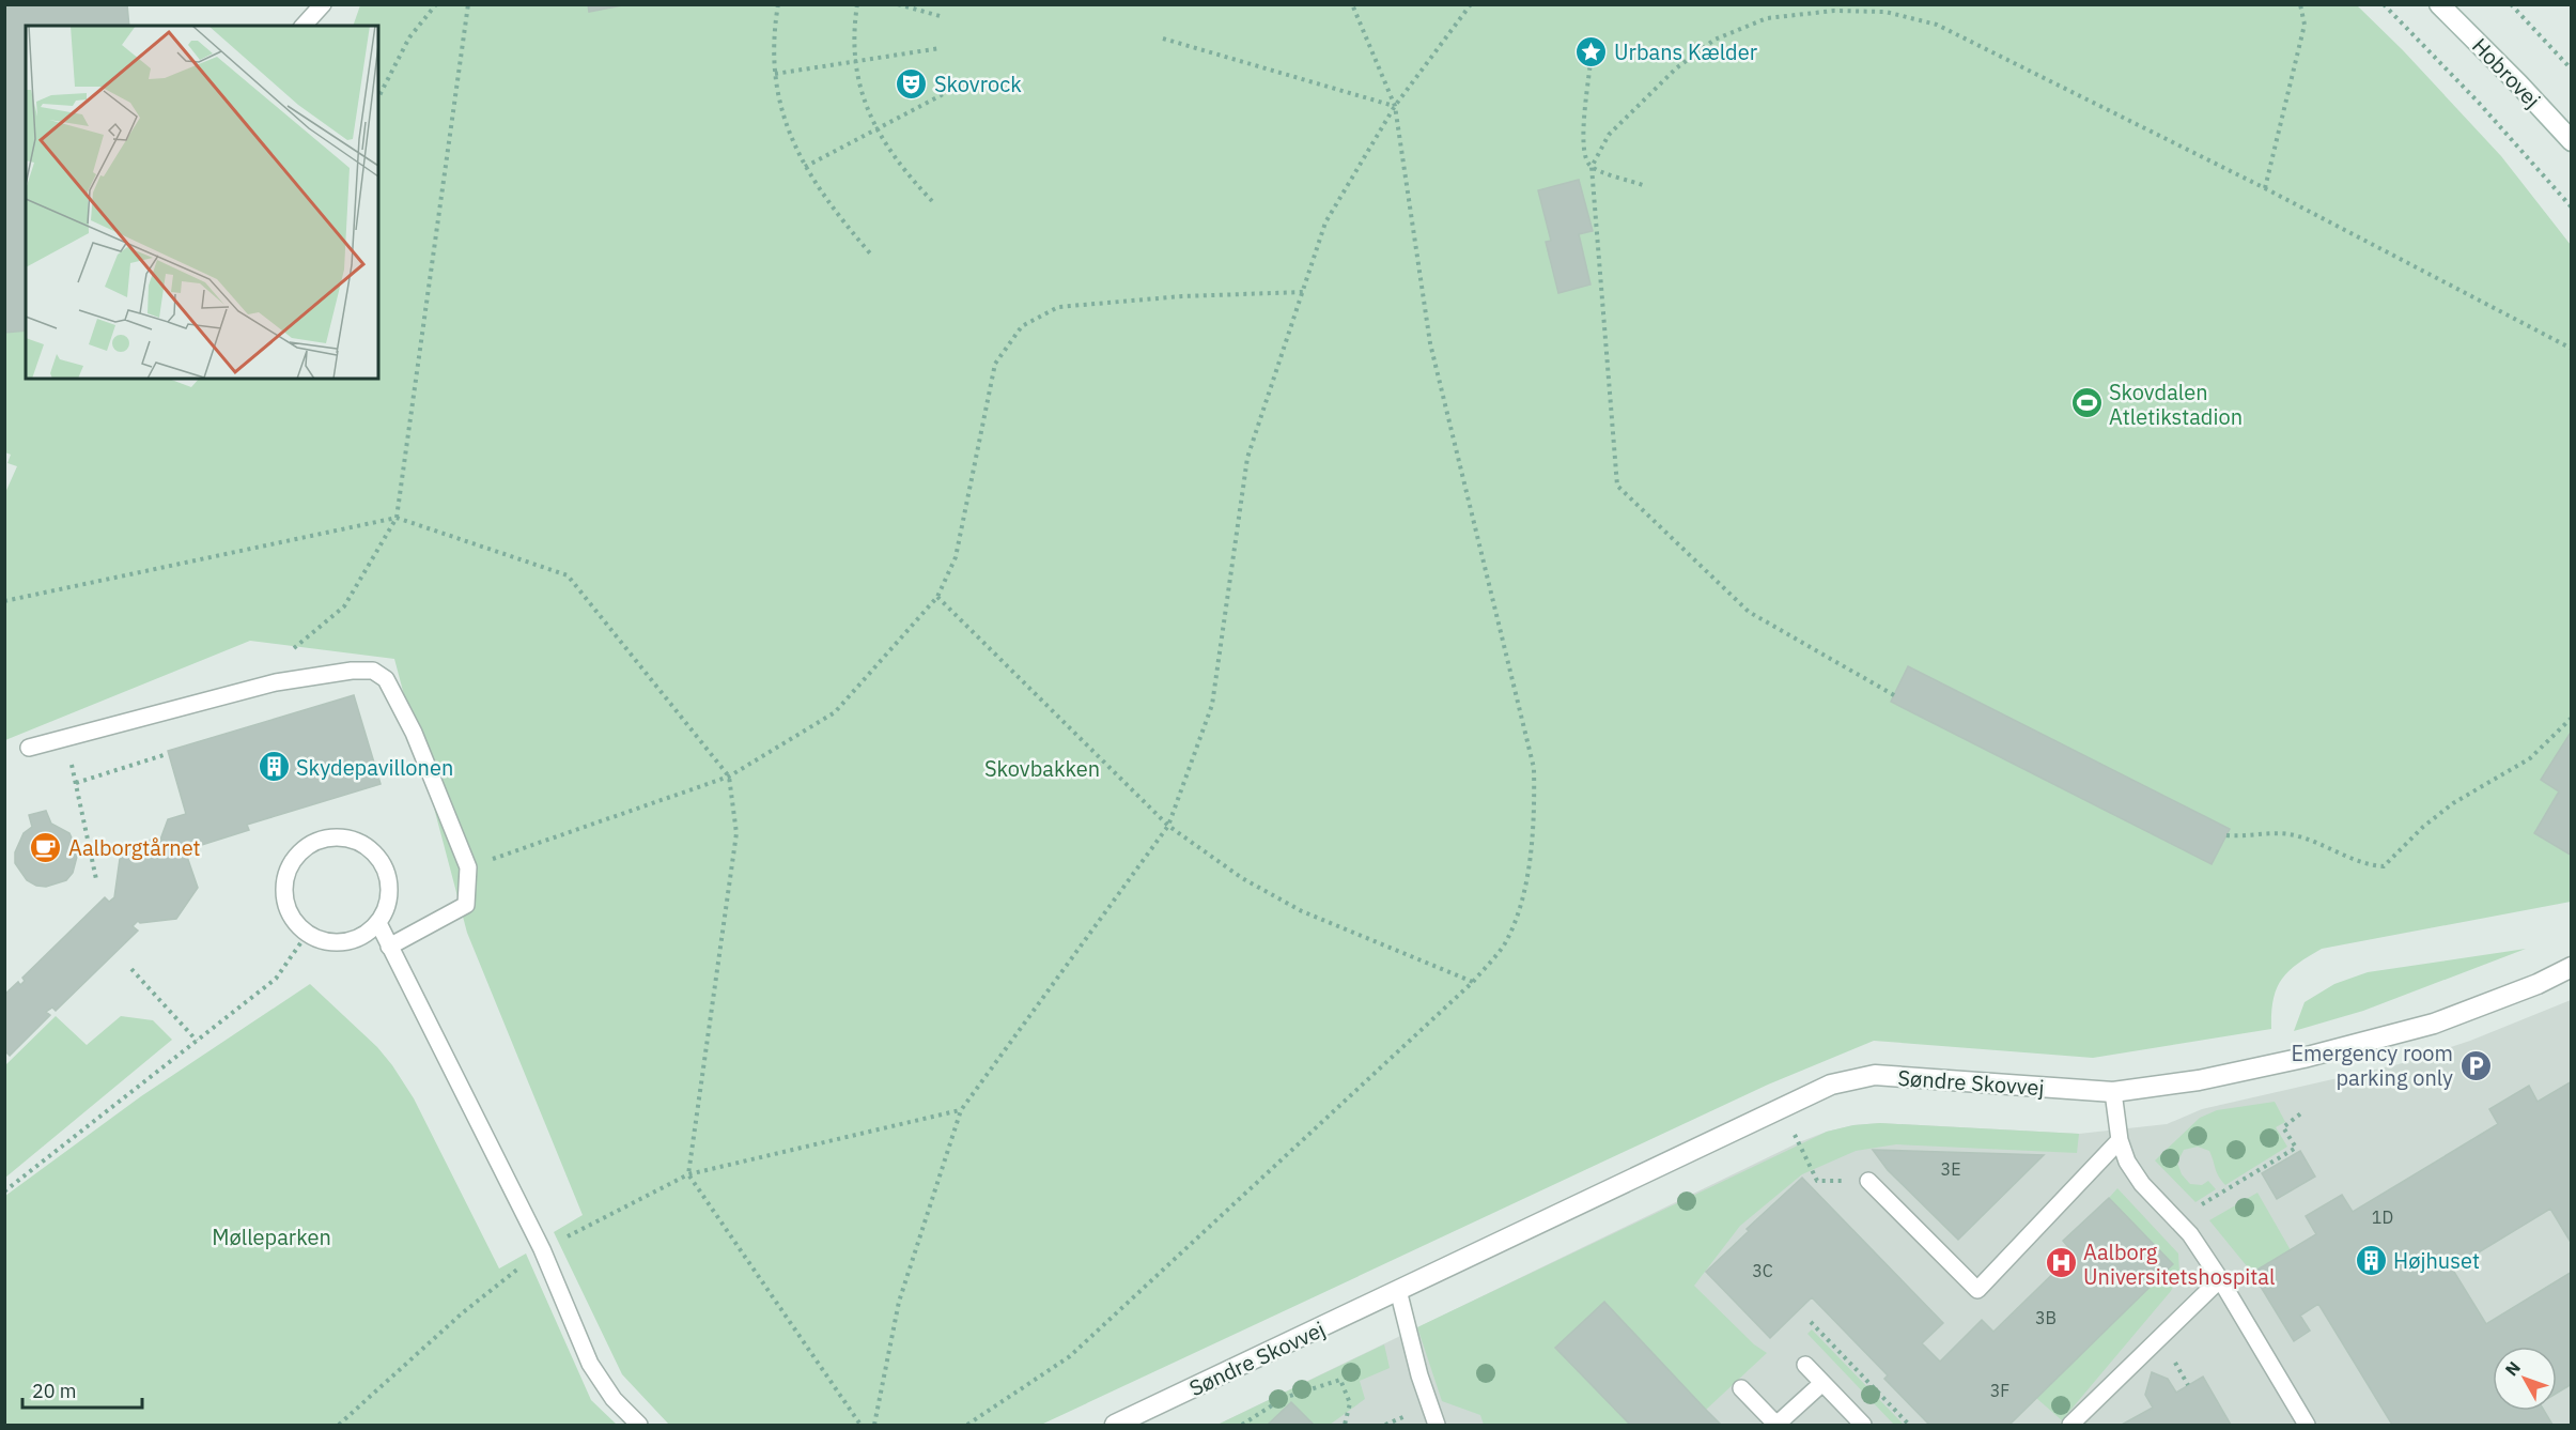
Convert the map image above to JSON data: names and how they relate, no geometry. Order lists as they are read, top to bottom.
{
  "streets": {
    "street": ["Hobrovej", "Søndre Skovvej"]
  },
  "parks": ["Skovbakken", "Mølleparken"],
  "places": {
    "place": ["Urbans Kælder"],
    "theatre": ["Skovrock"],
    "sports": ["Skovdalen Atletikstadion"],
    "building": ["Skydepavillonen", "Højhuset"],
    "cafe": ["Aalborgtårnet"],
    "parking": ["Emergency room parking only"],
    "hospital": ["Aalborg Universitetshospital"]
  },
  "house_numbers": [
    "3E",
    "1D",
    "3C",
    "3B",
    "3F"
  ],
  "scale_bar": "20 m",
  "north": "top left"
}
